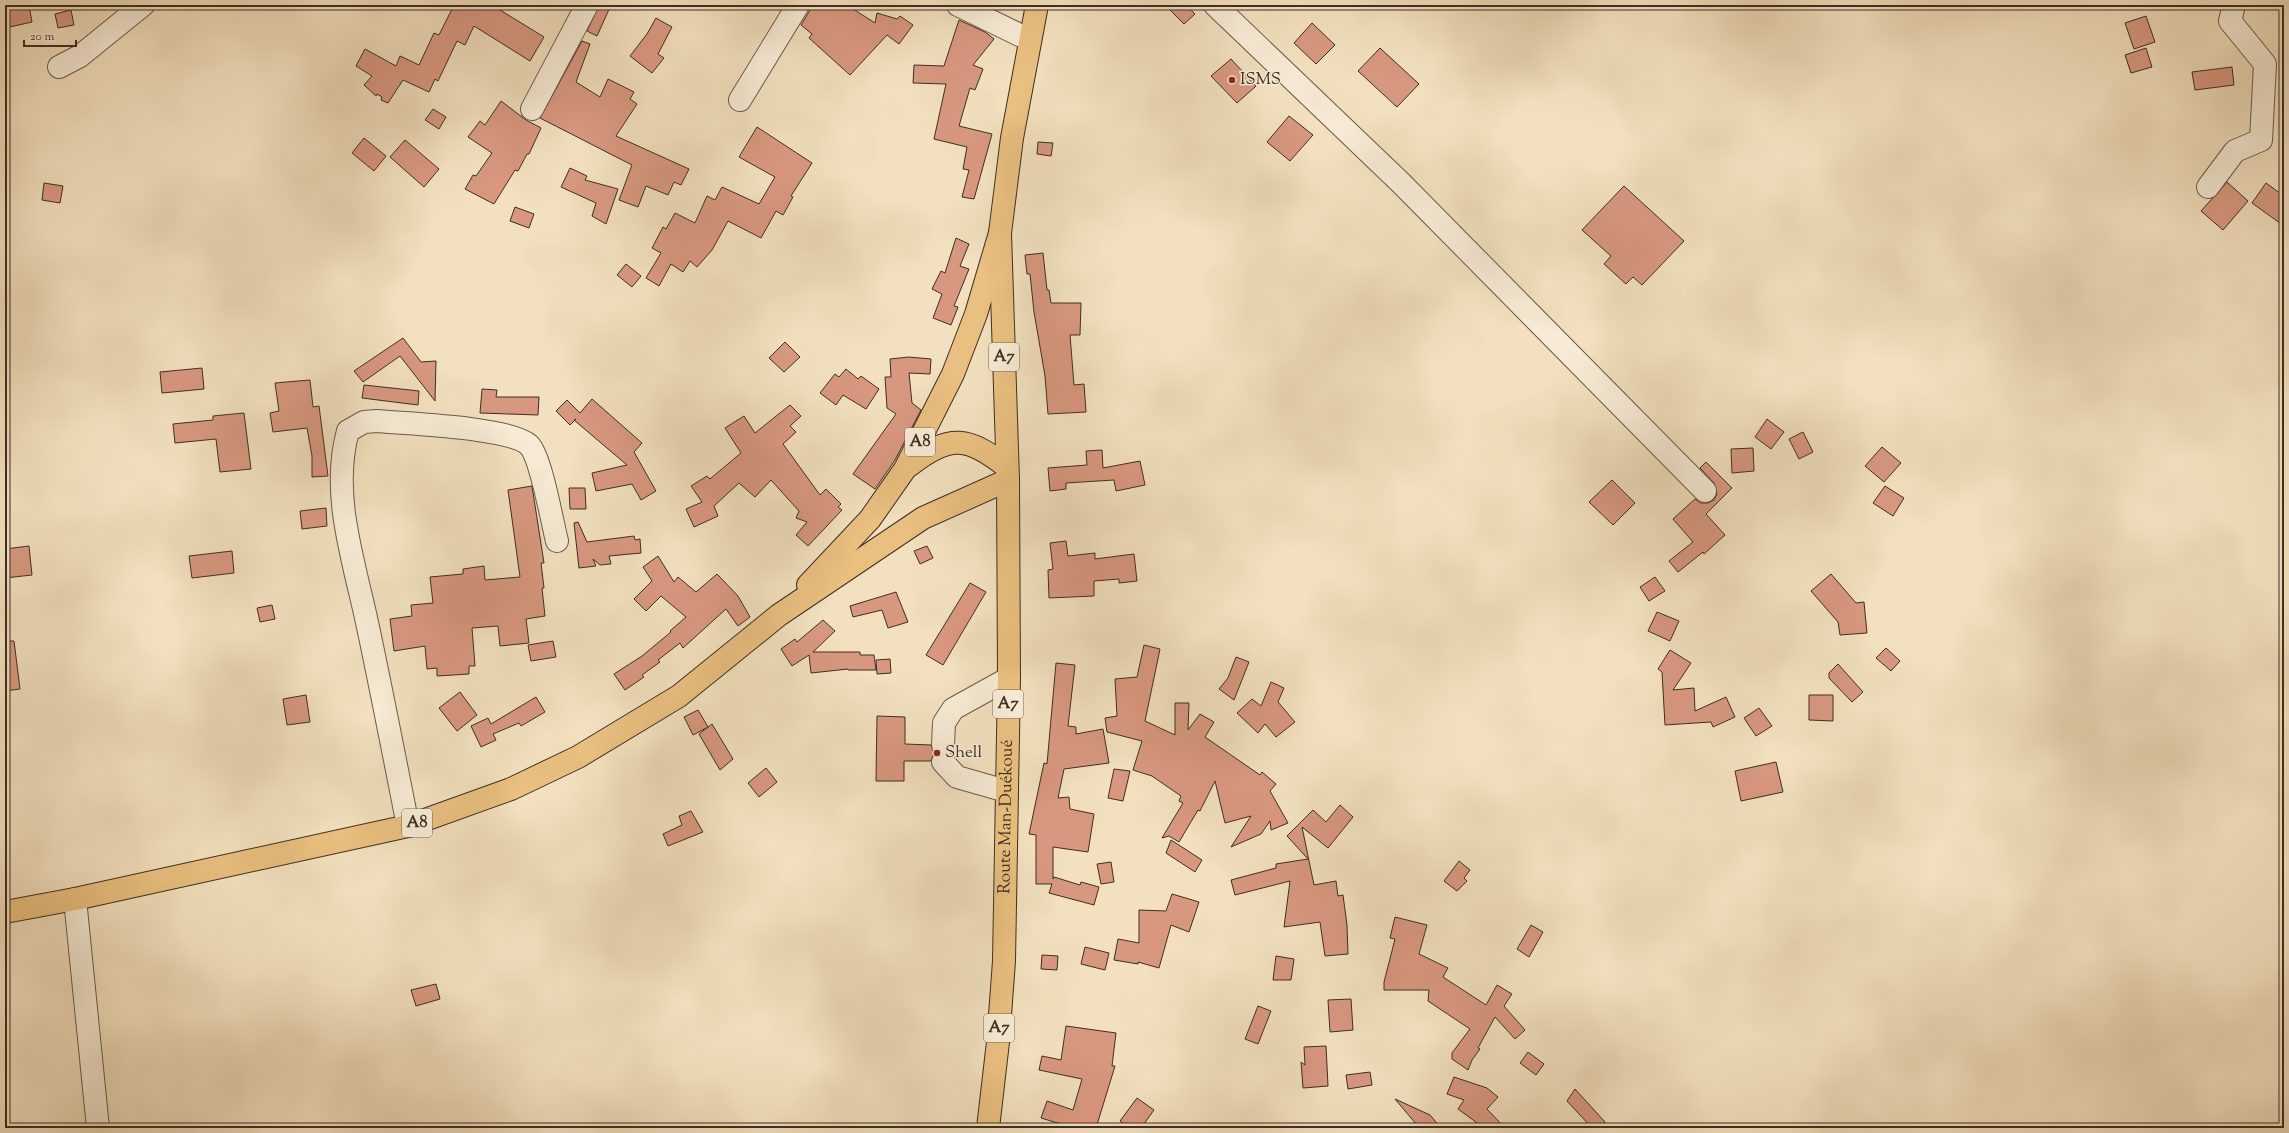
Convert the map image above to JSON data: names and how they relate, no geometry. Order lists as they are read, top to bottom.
{
  "streets": {
    "main road": ["A7", "A8", "Route Man-Duékoué"]
  },
  "crossings": [
    ["A7", "A8"],
    ["A7", "Route Man-Duékoué"],
    ["A8", "Route Man-Duékoué"]
  ],
  "places": ["ISMS", "Shell"],
  "scale_bar": "20 m"
}
